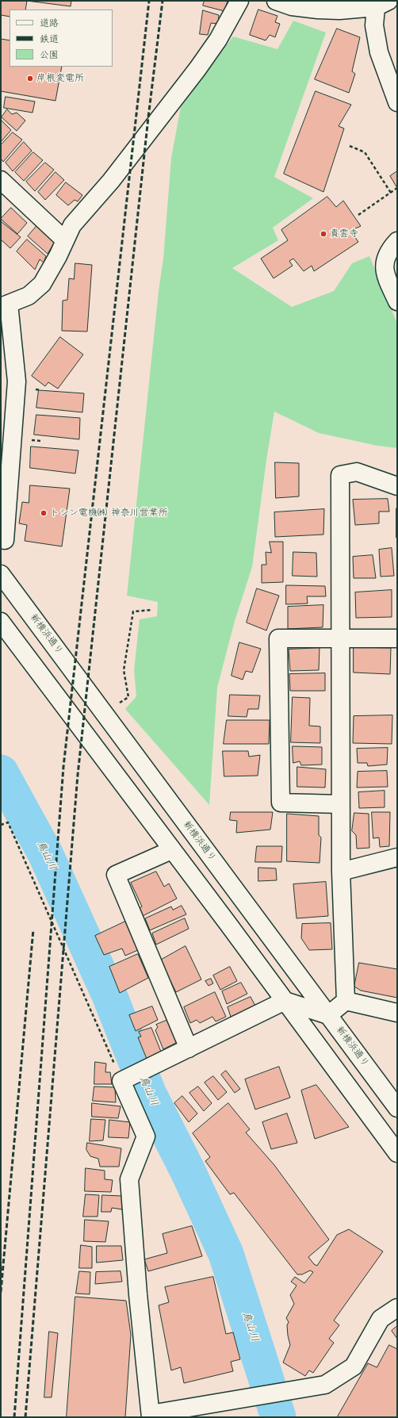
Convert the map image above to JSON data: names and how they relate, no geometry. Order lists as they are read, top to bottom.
{
  "streets": {
    "street": ["新横浜通り"]
  },
  "water": ["鳥山川"],
  "places": ["岸根変電所", "貴雲寺", "トシン電機㈱ 神奈川営業所"],
  "legend": ["道路", "鉄道", "公園"]
}
